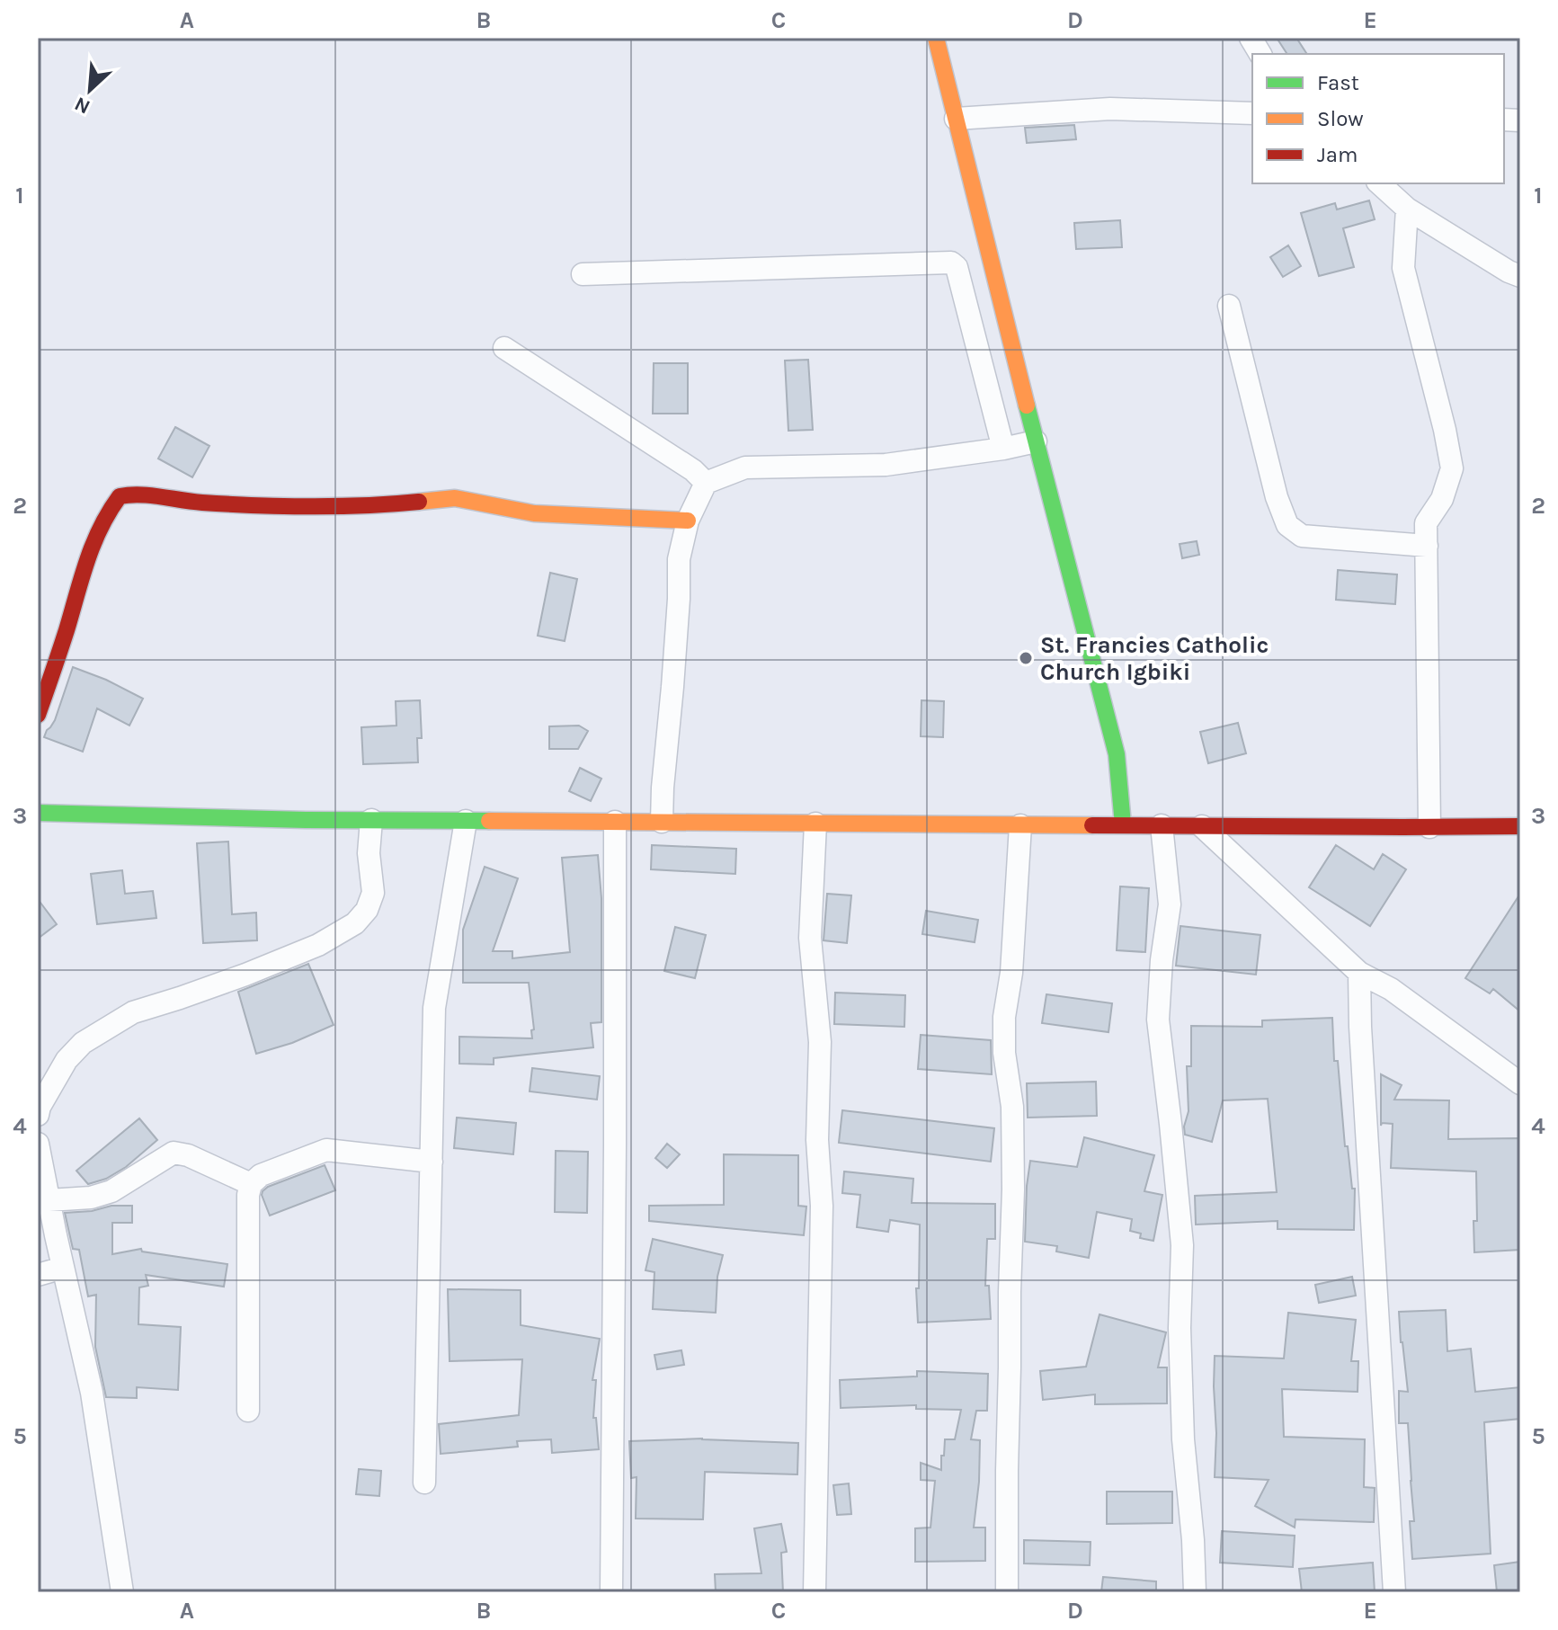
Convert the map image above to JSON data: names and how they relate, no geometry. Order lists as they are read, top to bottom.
{
  "places": ["St. Francies Catholic Church Igbiki"],
  "legend": ["Fast", "Slow", "Jam"],
  "north": "bottom left",
  "grid": {
    "columns": [
      "A",
      "B",
      "C",
      "D",
      "E"
    ],
    "rows": [
      "1",
      "2",
      "3",
      "4",
      "5"
    ]
  }
}
